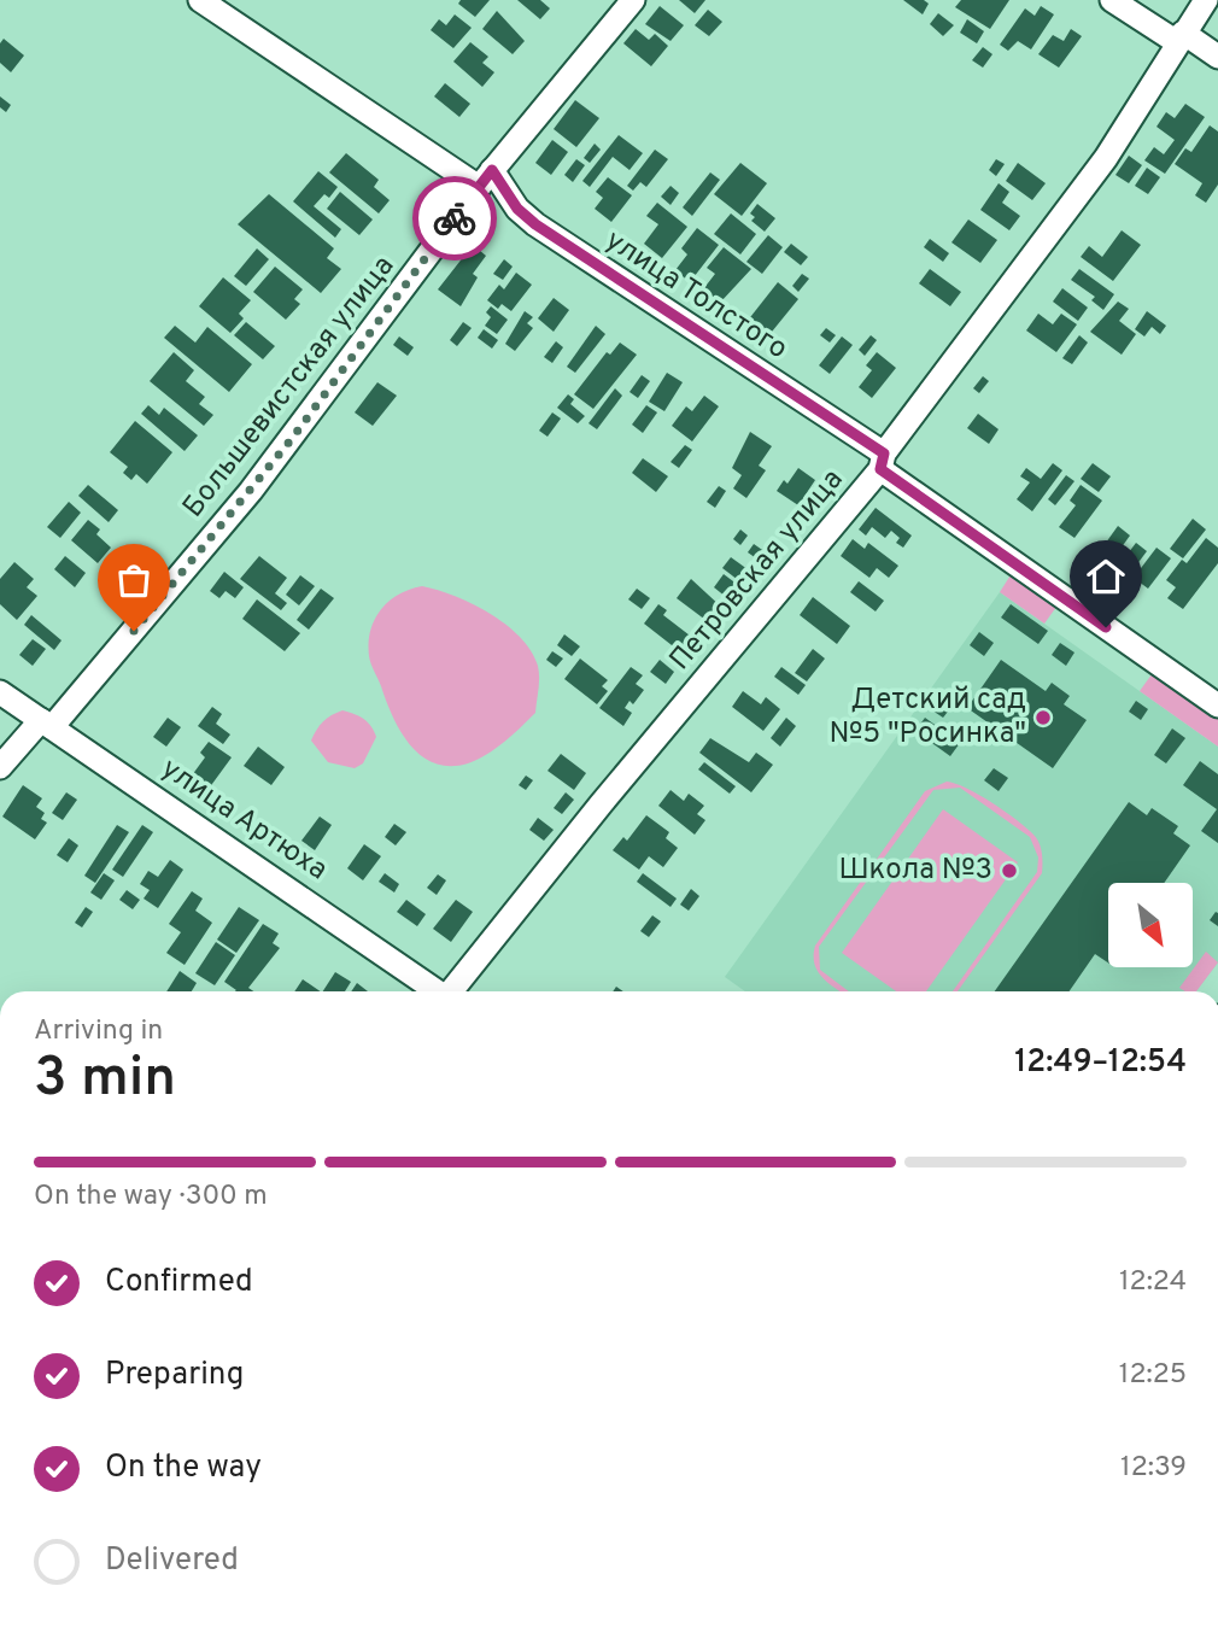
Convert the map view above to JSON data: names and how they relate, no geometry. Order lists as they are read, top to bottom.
{
  "streets": {
    "street": [
      "улица Толстого",
      "Большевистская улица",
      "Петровская улица",
      "улица Артюха"
    ]
  },
  "crossings": [
    ["улица Толстого", "Большевистская улица"],
    ["улица Толстого", "Петровская улица"],
    ["Большевистская улица", "улица Артюха"]
  ],
  "places": ["Детский сад №5 \"Росинка\"", "Школа №3"],
  "north": "bottom right",
  "page": {
    "heading": ["3 min", "Arriving in", "12:49–12:54"],
    "bar": "On the way · 300 m",
    "list": [
      ["Confirmed", "12:24"],
      ["Preparing", "12:25"],
      ["On the way", "12:39"],
      "Delivered"
    ]
  }
}
